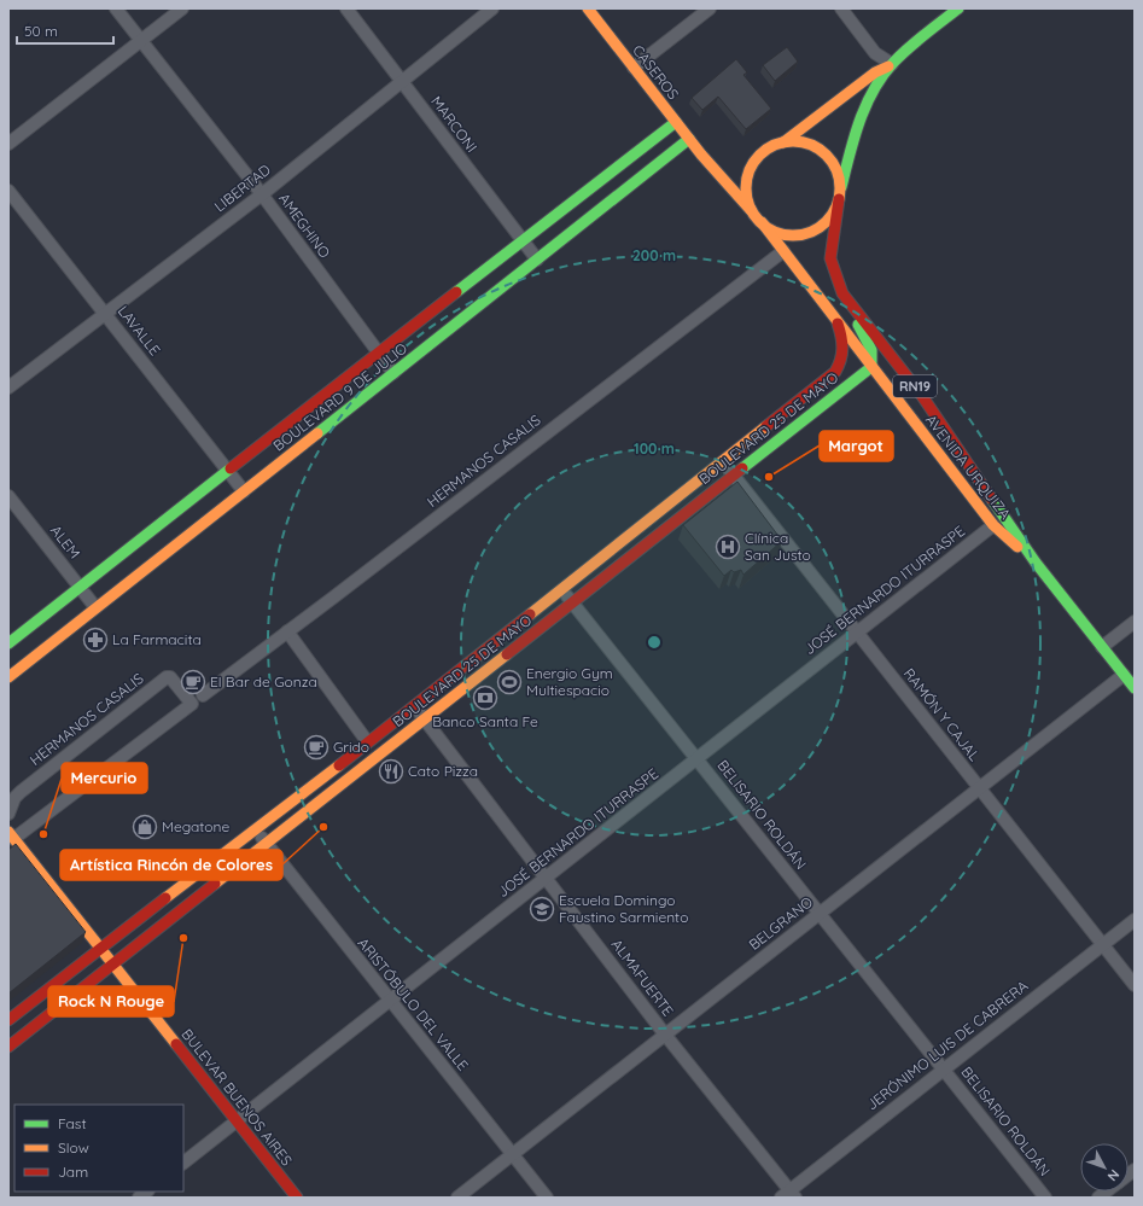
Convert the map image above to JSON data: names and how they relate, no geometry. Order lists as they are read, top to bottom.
{
  "streets": {
    "main road": [
      "CASEROS",
      "RN19",
      "BOULEVARD 9 DE JULIO",
      "BOULEVARD 25 DE MAYO",
      "AVENIDA URQUIZA",
      "BULEVAR BUENOS AIRES"
    ],
    "street": [
      "MARCONI",
      "LIBERTAD",
      "AMEGHINO",
      "LAVALLE",
      "HERMANOS CASALIS",
      "ALEM",
      "JOSÉ BERNARDO ITURRASPE",
      "RAMÓN Y CAJAL",
      "BELISARIO ROLDÁN",
      "BELGRANO",
      "ALMAFUERTE",
      "ARISTÓBULO DEL VALLE",
      "JERÓNIMO LUIS DE CABRERA"
    ]
  },
  "crossings": [
    ["CASEROS", "RN19"],
    ["CASEROS", "BOULEVARD 9 DE JULIO"],
    ["CASEROS", "AVENIDA URQUIZA"],
    ["MARCONI", "LIBERTAD"],
    ["MARCONI", "BOULEVARD 9 DE JULIO"],
    ["LIBERTAD", "AMEGHINO"],
    ["LIBERTAD", "LAVALLE"],
    ["AMEGHINO", "BOULEVARD 9 DE JULIO"],
    ["LAVALLE", "BOULEVARD 9 DE JULIO"],
    ["RN19", "AVENIDA URQUIZA"],
    ["BOULEVARD 9 DE JULIO", "ALEM"],
    ["BOULEVARD 25 DE MAYO", "AVENIDA URQUIZA"],
    ["BOULEVARD 25 DE MAYO", "RAMÓN Y CAJAL"],
    ["BOULEVARD 25 DE MAYO", "BELISARIO ROLDÁN"],
    ["BOULEVARD 25 DE MAYO", "ALMAFUERTE"],
    ["BOULEVARD 25 DE MAYO", "ARISTÓBULO DEL VALLE"],
    ["BOULEVARD 25 DE MAYO", "BULEVAR BUENOS AIRES"],
    ["HERMANOS CASALIS", "AVENIDA URQUIZA"],
    ["HERMANOS CASALIS", "BULEVAR BUENOS AIRES"],
    ["AVENIDA URQUIZA", "JOSÉ BERNARDO ITURRASPE"],
    ["AVENIDA URQUIZA", "BELGRANO"],
    ["JOSÉ BERNARDO ITURRASPE", "RAMÓN Y CAJAL"],
    ["JOSÉ BERNARDO ITURRASPE", "BELISARIO ROLDÁN"],
    ["JOSÉ BERNARDO ITURRASPE", "ALMAFUERTE"],
    ["JOSÉ BERNARDO ITURRASPE", "ARISTÓBULO DEL VALLE"],
    ["JOSÉ BERNARDO ITURRASPE", "BULEVAR BUENOS AIRES"],
    ["RAMÓN Y CAJAL", "BELGRANO"],
    ["RAMÓN Y CAJAL", "JERÓNIMO LUIS DE CABRERA"],
    ["BELISARIO ROLDÁN", "BELGRANO"],
    ["BELISARIO ROLDÁN", "JERÓNIMO LUIS DE CABRERA"],
    ["BELGRANO", "ALMAFUERTE"],
    ["BELGRANO", "ARISTÓBULO DEL VALLE"],
    ["ALMAFUERTE", "JERÓNIMO LUIS DE CABRERA"]
  ],
  "places": {
    "other": [
      "Margot",
      "Artística Rincón de Colores",
      "Mercurio",
      "Rock N Rouge"
    ],
    "hospital": ["Clínica San Justo"],
    "pharmacy": ["La Farmacita"],
    "cafe": ["El Bar de Gonza", "Grido"],
    "sports": ["Energio Gym Multiespacio"],
    "bank": ["Banco Santa Fe"],
    "restaurant": ["Cato Pizza"],
    "shop": ["Megatone"],
    "school or university": ["Escuela Domingo Faustino Sarmiento"]
  },
  "legend": ["Fast", "Slow", "Jam"],
  "scale_bar": "50 m",
  "north": "bottom right",
  "rings": ["200 m", "100 m"]
}
